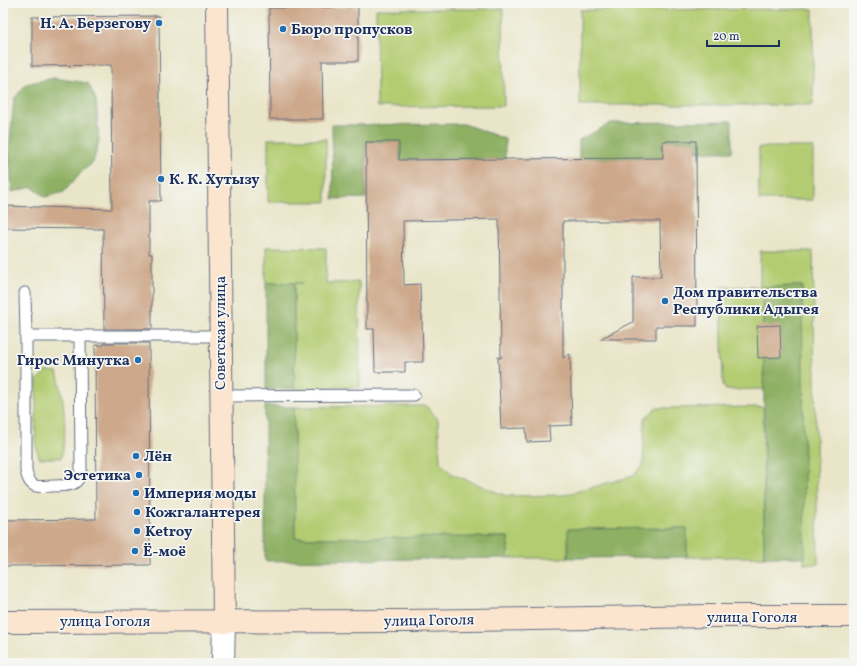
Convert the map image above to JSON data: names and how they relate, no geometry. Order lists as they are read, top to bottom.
{
  "streets": {
    "main road": ["Советская улица", "улица Гоголя"]
  },
  "crossings": [
    ["Советская улица", "улица Гоголя"]
  ],
  "places": [
    "Н. А. Берзегову",
    "Бюро пропусков",
    "К. К. Хутызу",
    "Дом правительства Республики Адыгея",
    "Гирос Минутка",
    "Лён",
    "Эстетика",
    "Империя моды",
    "Кожгалантерея",
    "Ketroy",
    "Ё-моё"
  ],
  "scale_bar": "20 m"
}
